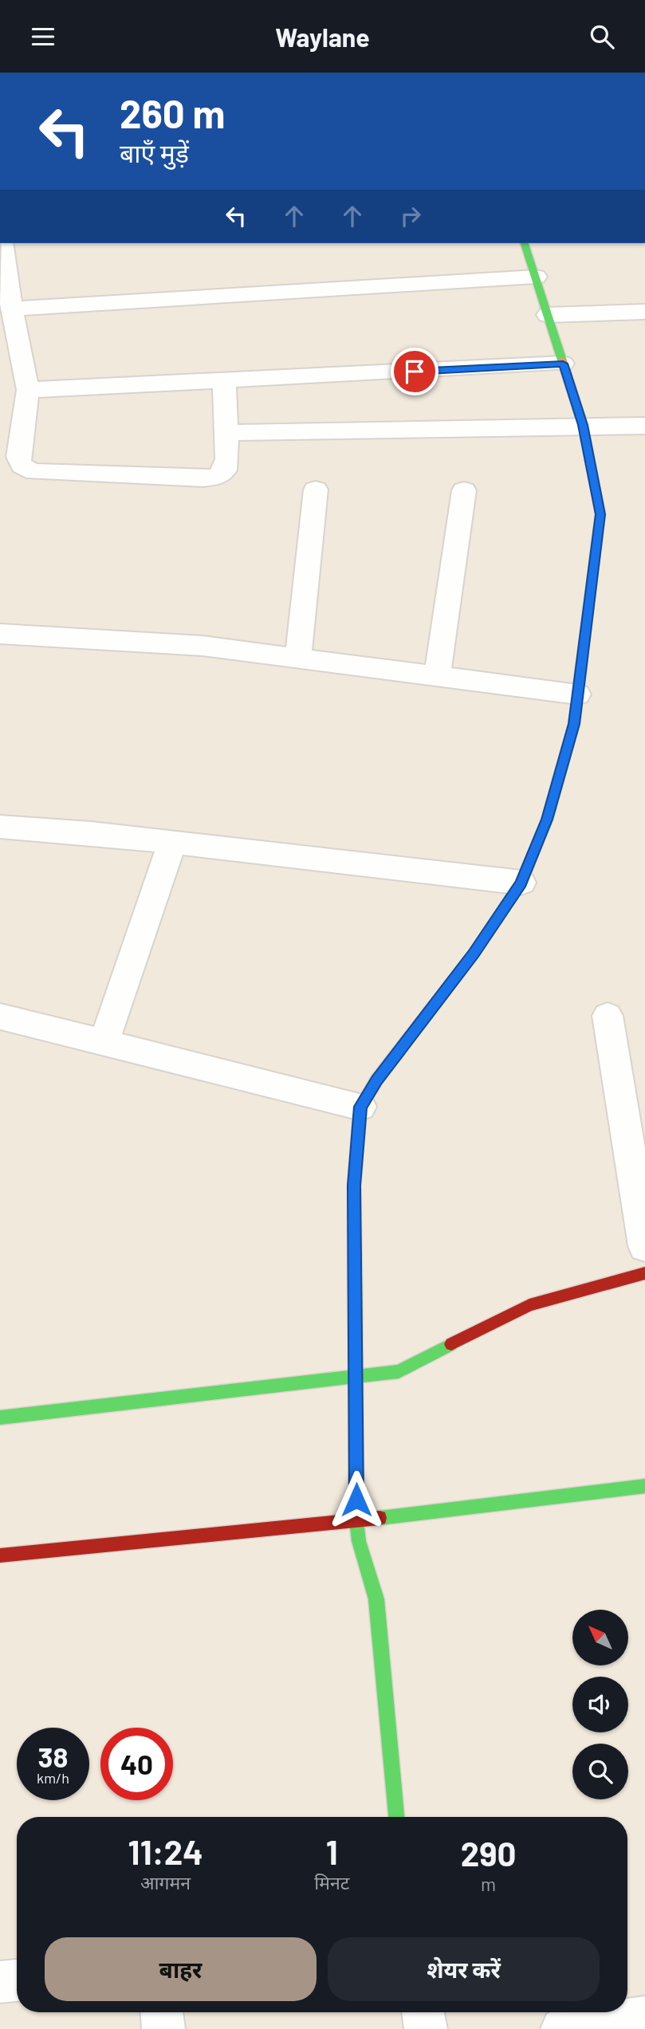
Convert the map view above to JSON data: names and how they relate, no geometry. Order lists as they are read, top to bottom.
{
  "north": "top left",
  "page": {
    "header": "Waylane",
    "turn": ["260 m", "बाएँ मुड़ें"],
    "speed": "38 km/h",
    "limit": "40",
    "eta": [
      "11:24",
      "आगमन",
      "1",
      "मिनट",
      "290",
      "m"
    ],
    "buttons": ["बाहर", "शेयर करें"]
  }
}
